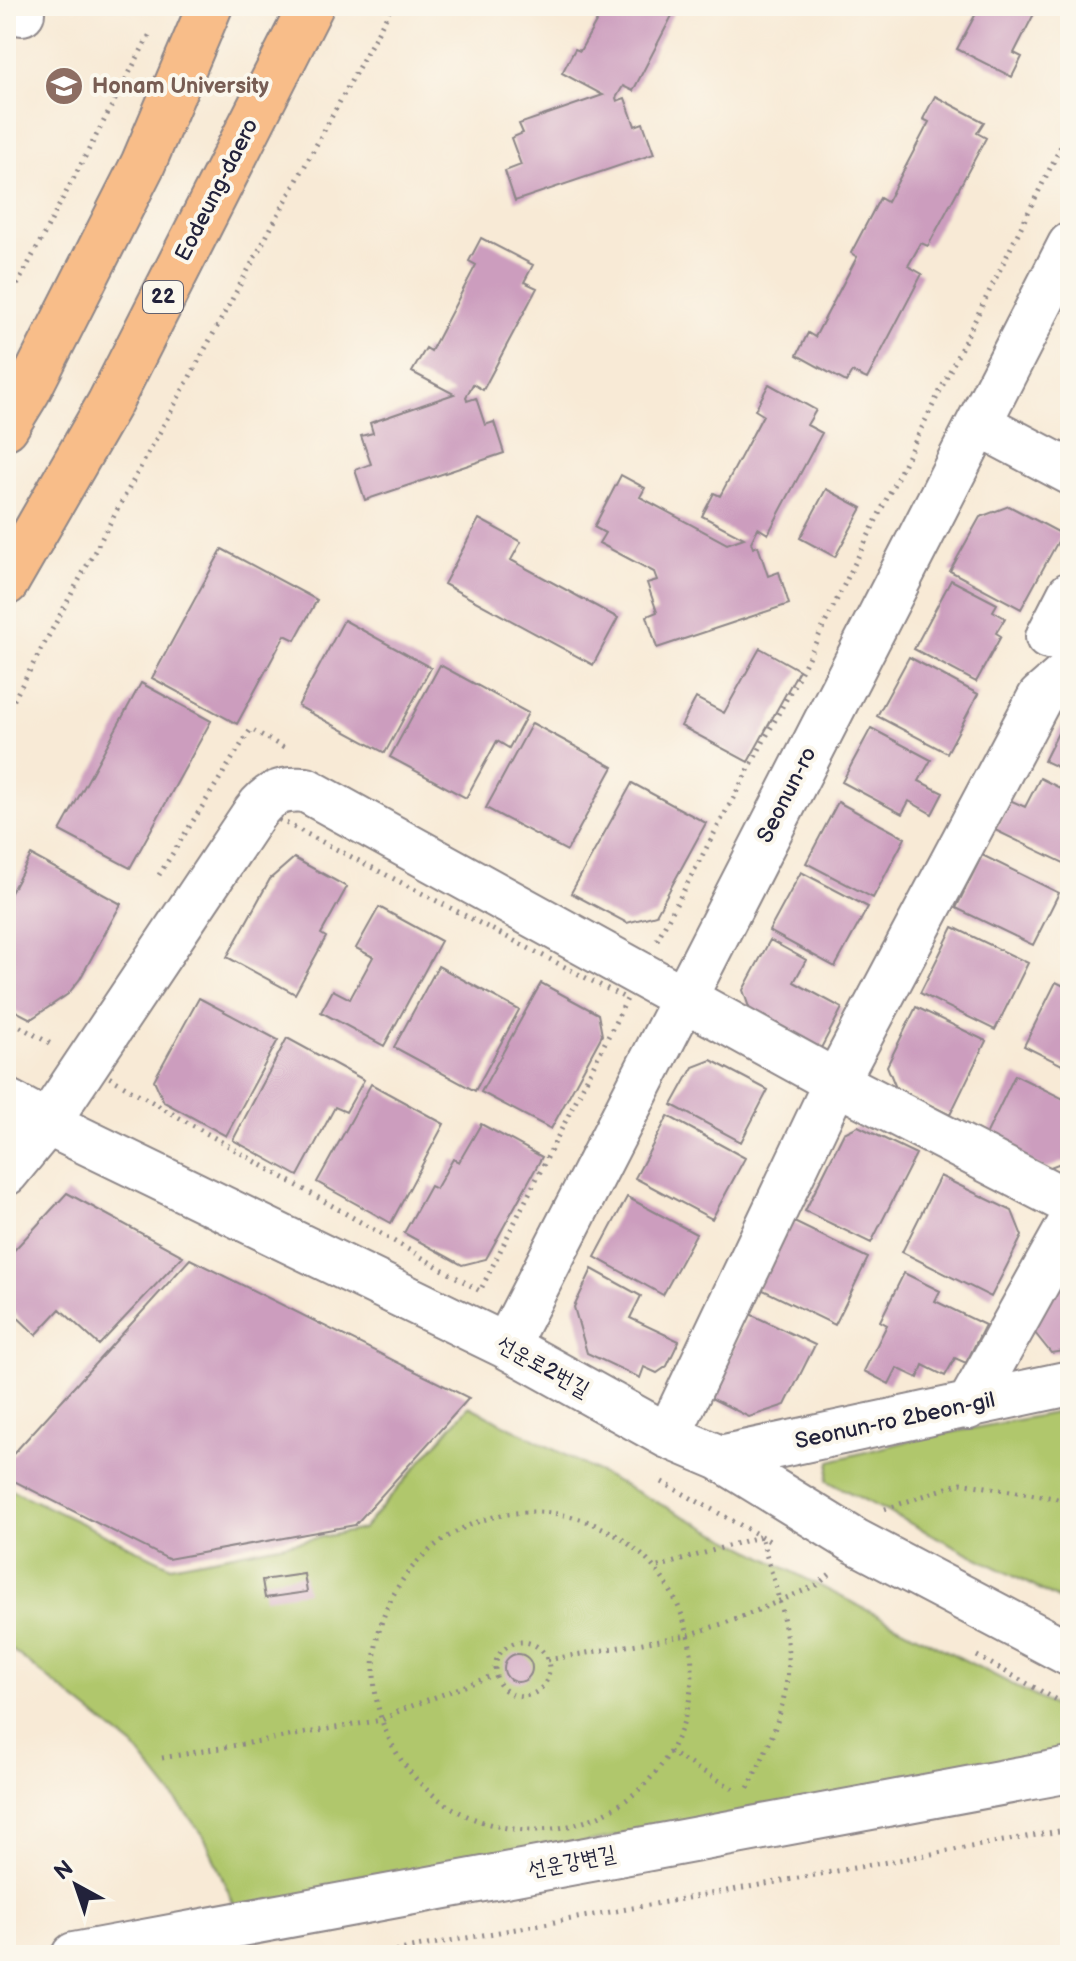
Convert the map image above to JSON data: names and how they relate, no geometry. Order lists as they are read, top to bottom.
{
  "streets": {
    "main road": ["Eodeung-daero", "22"],
    "street": [
      "Seonun-ro",
      "선운로2번길",
      "Seonun-ro 2beon-gil",
      "선운강변길"
    ]
  },
  "crossings": [
    ["Seonun-ro", "선운로2번길"],
    ["선운로2번길", "Seonun-ro 2beon-gil"]
  ],
  "places": {
    "school or university": ["Honam University"]
  },
  "north": "top left"
}
